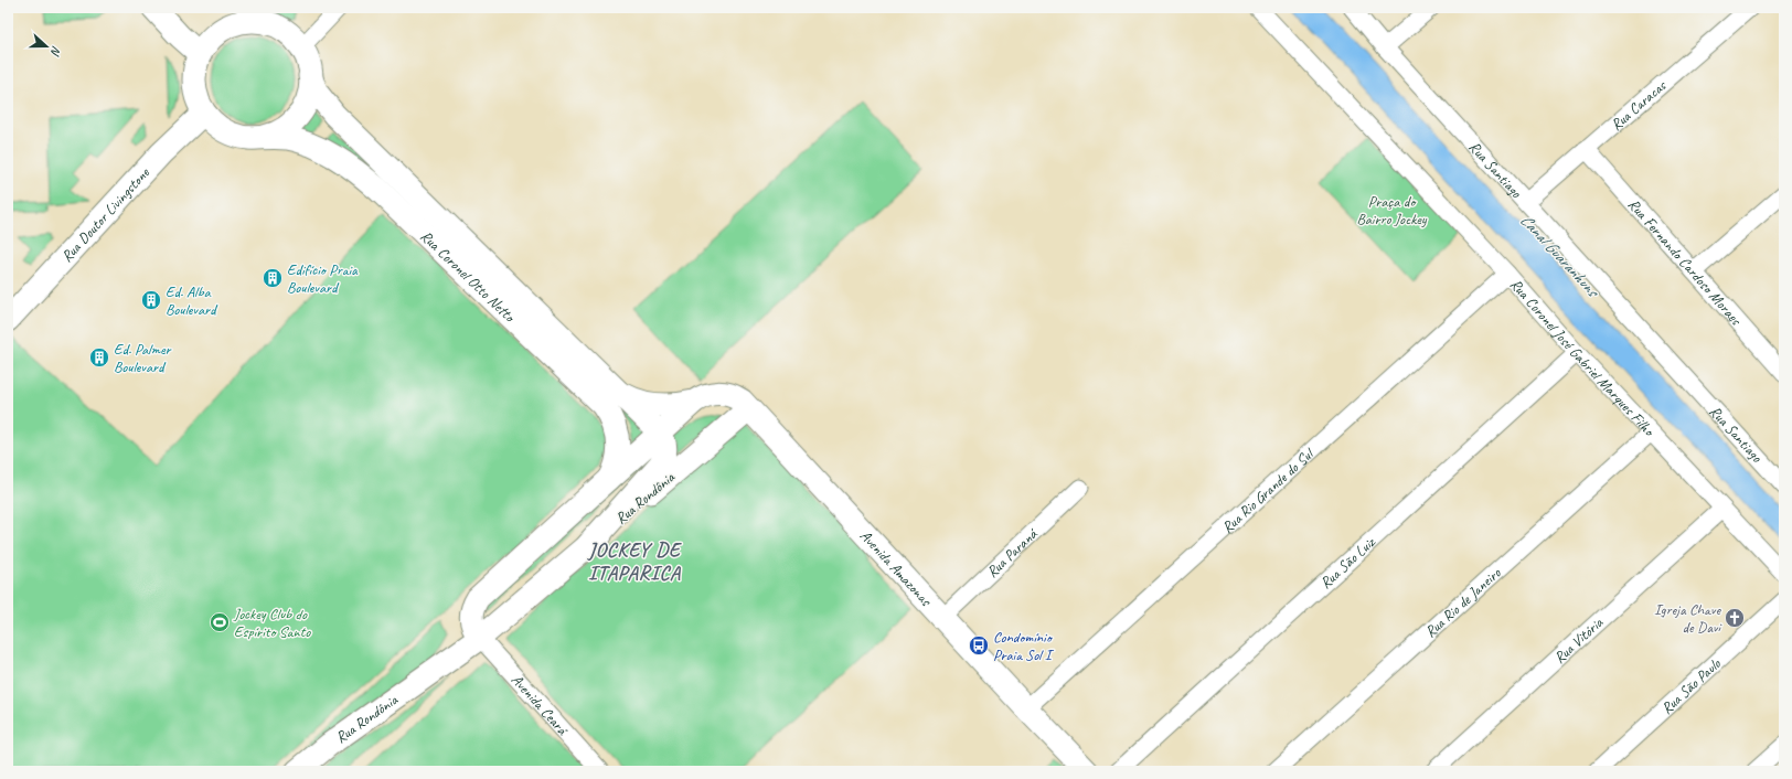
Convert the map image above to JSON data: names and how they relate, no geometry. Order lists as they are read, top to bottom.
{
  "streets": {
    "street": [
      "Rua Caracas",
      "Rua Santiago",
      "Rua Doutor Livingstone",
      "Rua Fernando Cardoso Moraes",
      "Rua Coronel Otto Netto",
      "Rua Coronel José Gabriel Marques Filho",
      "Rua Rio Grande do Sul",
      "Rua Rondônia",
      "Rua Paraná",
      "Rua São Luiz",
      "Avenida Amazonas",
      "Rua Rio de Janeiro",
      "Rua Vitória",
      "Rua São Paulo",
      "Avenida Ceará"
    ]
  },
  "crossings": [
    ["Rua Caracas", "Rua Santiago"],
    ["Rua Caracas", "Rua Fernando Cardoso Moraes"],
    ["Rua Doutor Livingstone", "Rua Coronel Otto Netto"],
    ["Rua Coronel José Gabriel Marques Filho", "Rua Rio Grande do Sul"],
    ["Rua Coronel José Gabriel Marques Filho", "Rua São Luiz"],
    ["Rua Coronel José Gabriel Marques Filho", "Rua Rio de Janeiro"],
    ["Rua Coronel José Gabriel Marques Filho", "Rua Vitória"],
    ["Rua Rio Grande do Sul", "Avenida Amazonas"],
    ["Rua Rondônia", "Avenida Amazonas"],
    ["Rua Rondônia", "Avenida Ceará"],
    ["Rua Paraná", "Avenida Amazonas"]
  ],
  "districts": ["JOCKEY DE ITAPARICA"],
  "water": ["Canal Guaranhuns"],
  "parks": ["Praça do Bairro Jockey"],
  "places": {
    "building": ["Edifício Praia Boulevard", "Ed. Alba Boulevard", "Ed. Palmer Boulevard"],
    "church": ["Igreja Chave de Davi"],
    "sports": ["Jockey Club do Espírito Santo"],
    "bus stop": ["Condomínio Praia Sol I"]
  },
  "north": "right"
}
